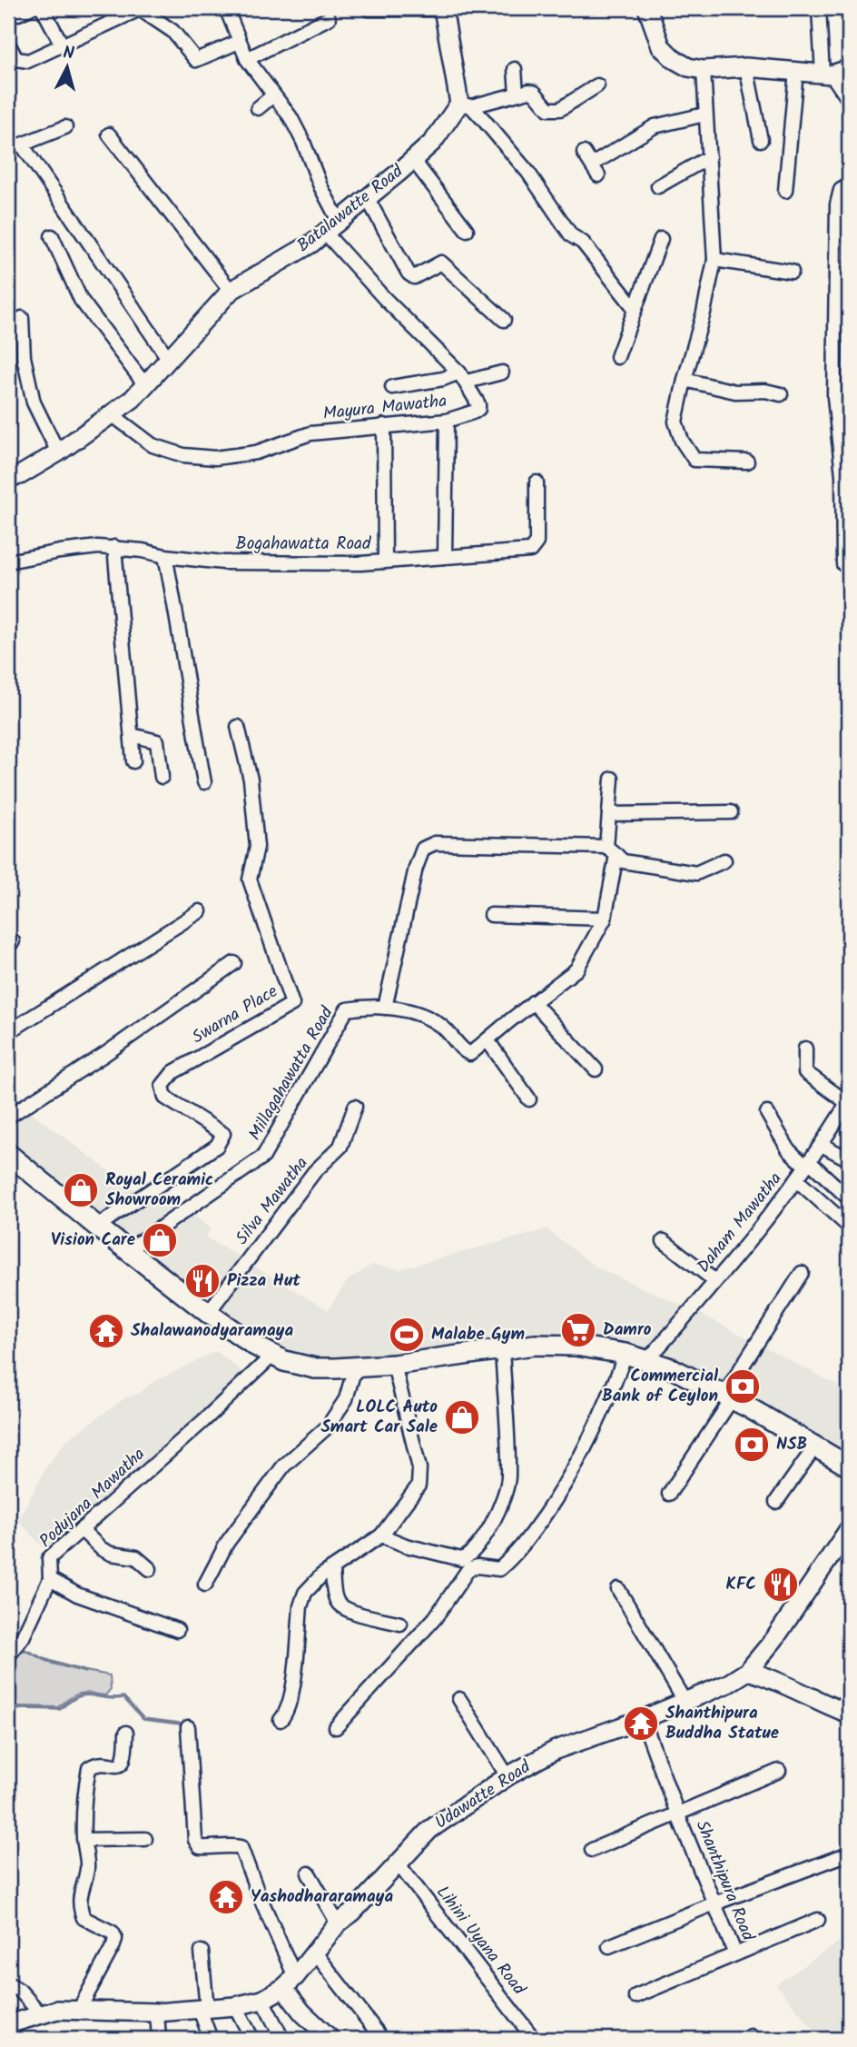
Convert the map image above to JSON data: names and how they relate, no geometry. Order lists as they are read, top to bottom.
{
  "streets": {
    "street": [
      "Batalawatte Road",
      "Mayura Mawatha",
      "Bogahawatta Road",
      "Swarna Place",
      "Millagahawatta Road",
      "Silva Mawatha",
      "Daham Mawatha",
      "Podujana Mawatha",
      "Udawatte Road",
      "Shanthipura Road",
      "Lihini Uyana Road"
    ]
  },
  "crossings": [
    ["Batalawatte Road", "Mayura Mawatha"],
    ["Udawatte Road", "Shanthipura Road"],
    ["Udawatte Road", "Lihini Uyana Road"]
  ],
  "places": {
    "shop": ["Royal Ceramic Showroom", "Vision Care", "LOLC Auto Smart Car Sale"],
    "restaurant": ["Pizza Hut", "KFC"],
    "supermarket": ["Damro"],
    "temple": ["Shalawanodyaramaya", "Shanthipura Buddha Statue", "Yashodhararamaya"],
    "sports": ["Malabe Gym"],
    "bank": ["Commercial Bank of Ceylon", "NSB"]
  },
  "north": "top"
}
